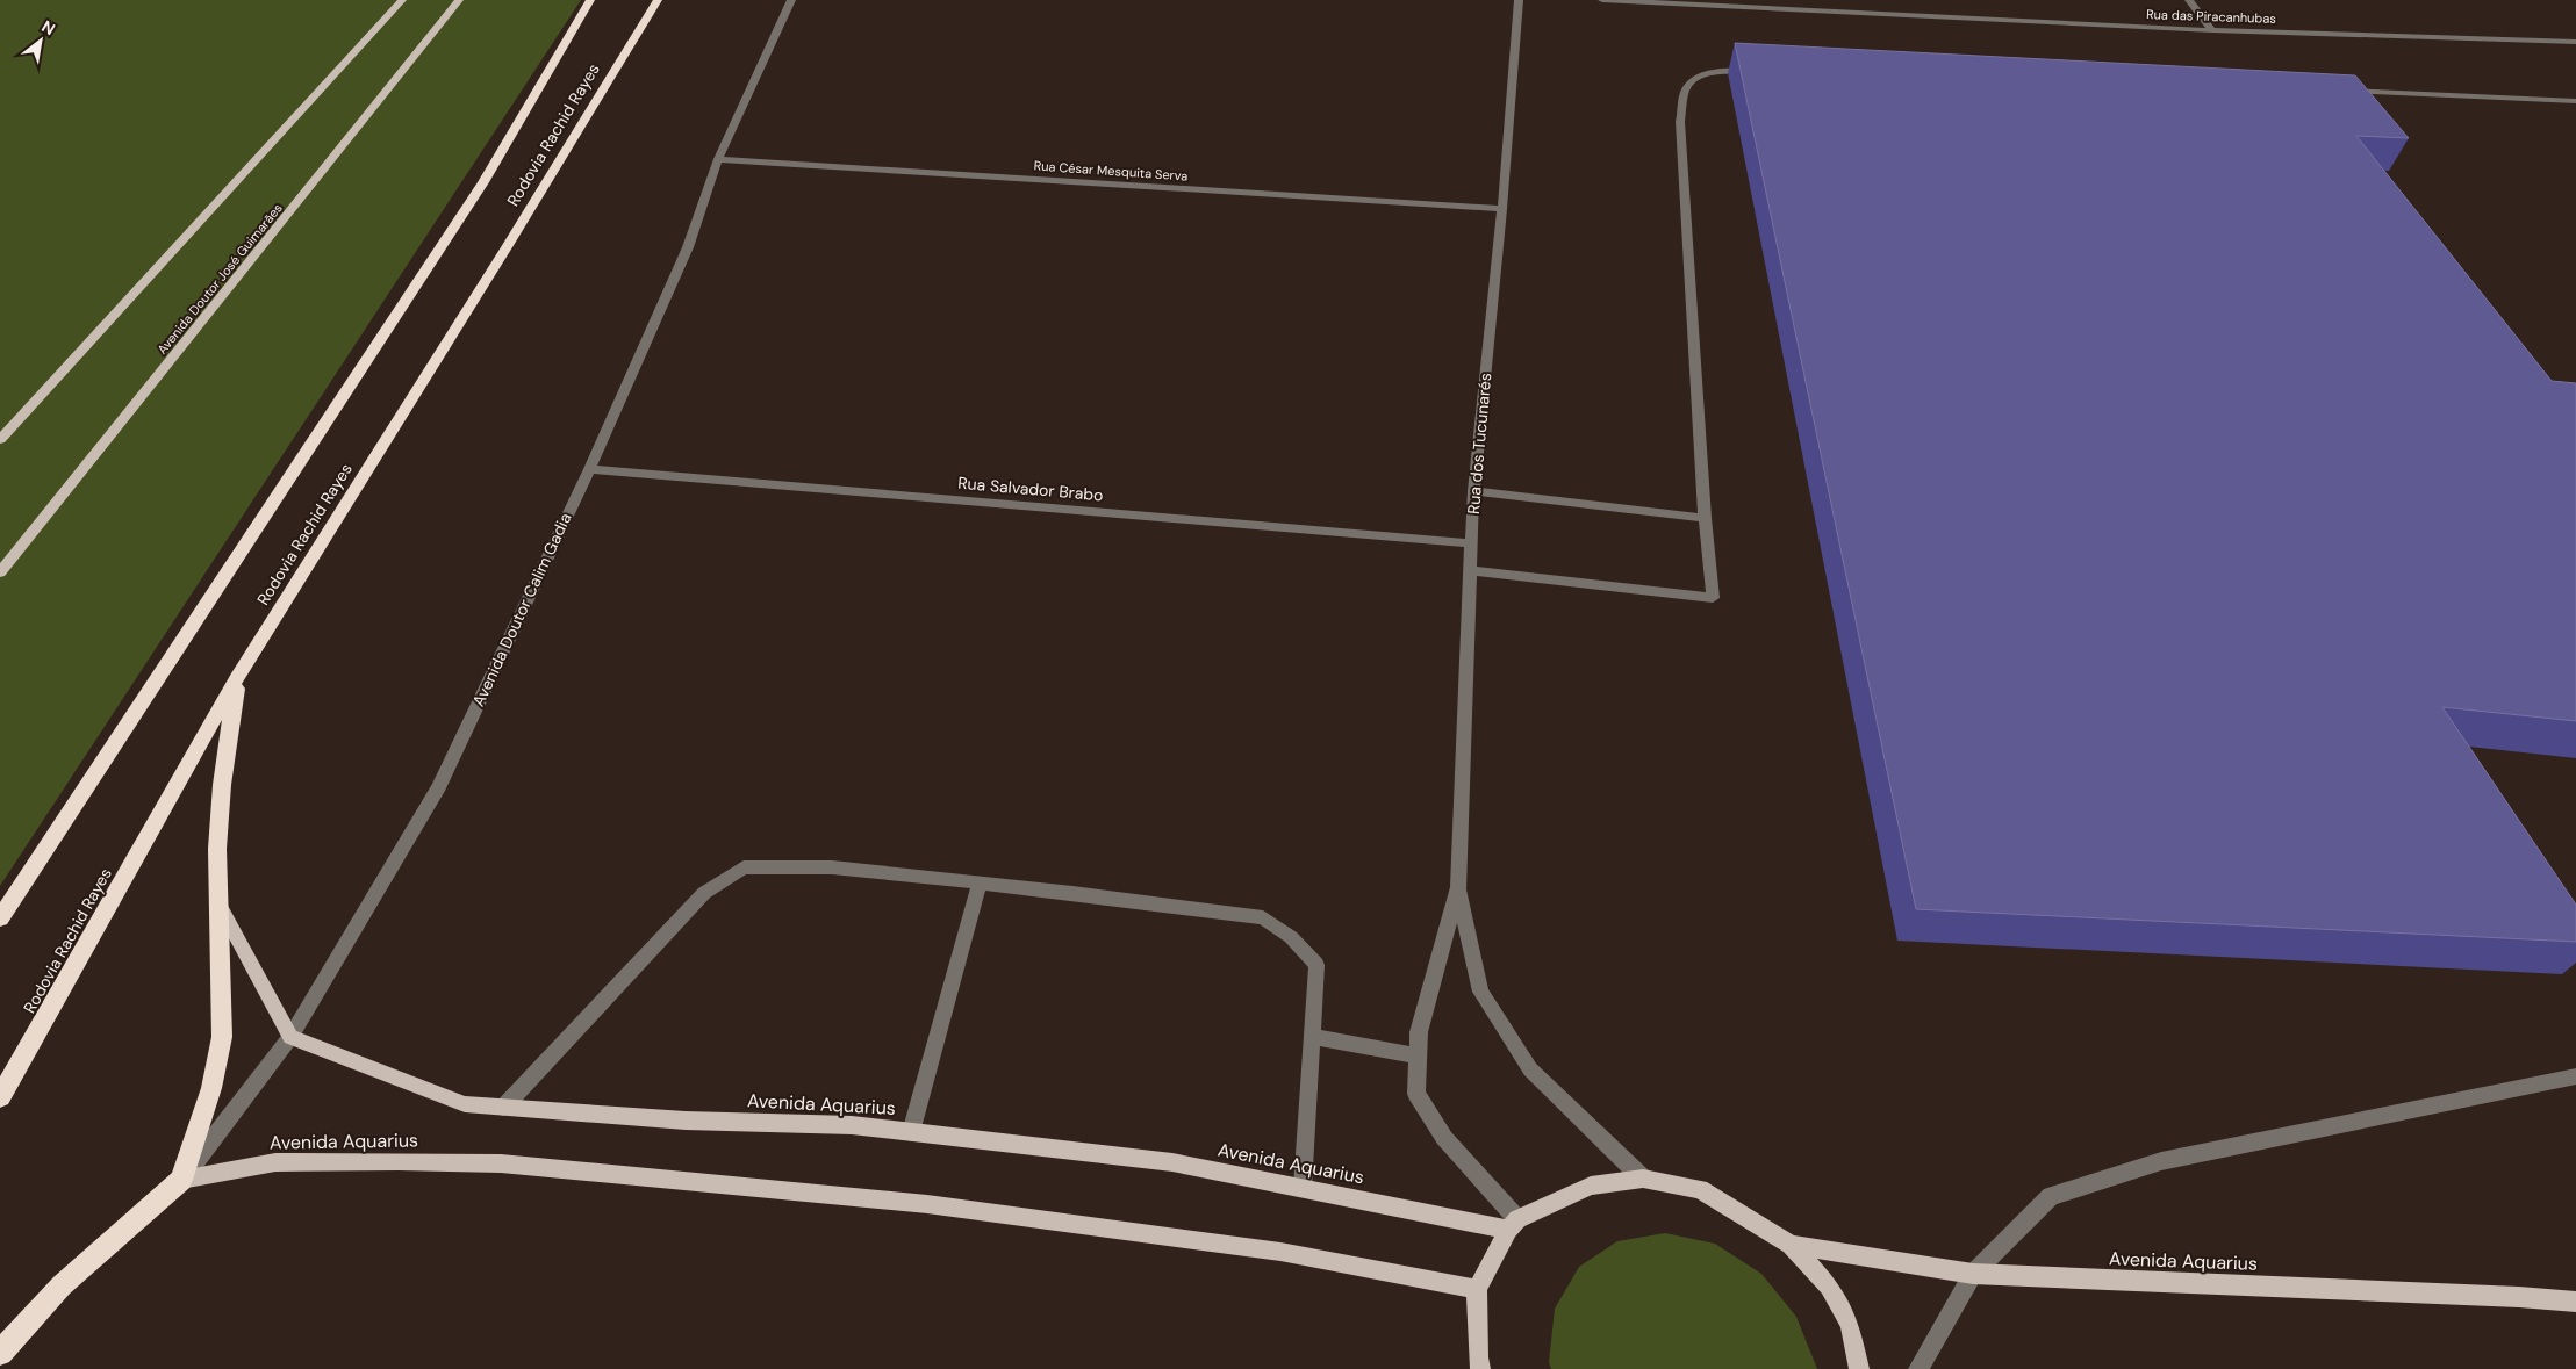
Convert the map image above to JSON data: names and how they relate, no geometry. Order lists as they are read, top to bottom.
{
  "streets": {
    "highway": ["Rodovia Rachid Rayes"],
    "main road": ["Avenida Doutor José Guimarães", "Avenida Aquarius"],
    "street": [
      "Rua das Piracanhubas",
      "Rua César Mesquita Serva",
      "Rua dos Tucunarés",
      "Rua Salvador Brabo",
      "Avenida Doutor Calim Gadia"
    ]
  },
  "crossings": [
    ["Rua César Mesquita Serva", "Rua dos Tucunarés"],
    ["Rua César Mesquita Serva", "Avenida Doutor Calim Gadia"],
    ["Rua dos Tucunarés", "Rua Salvador Brabo"],
    ["Rua dos Tucunarés", "Avenida Aquarius"],
    ["Rua Salvador Brabo", "Avenida Doutor Calim Gadia"],
    ["Avenida Doutor Calim Gadia", "Avenida Aquarius"]
  ],
  "north": "top right"
}
